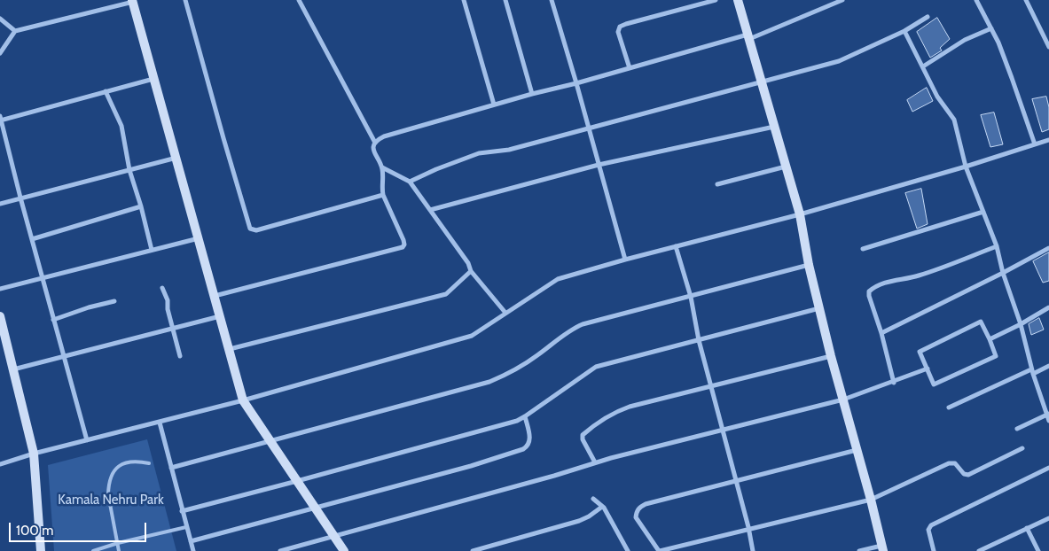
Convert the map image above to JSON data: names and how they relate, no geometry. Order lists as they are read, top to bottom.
{
  "parks": ["Kamala Nehru Park"],
  "scale_bar": "100 m"
}
